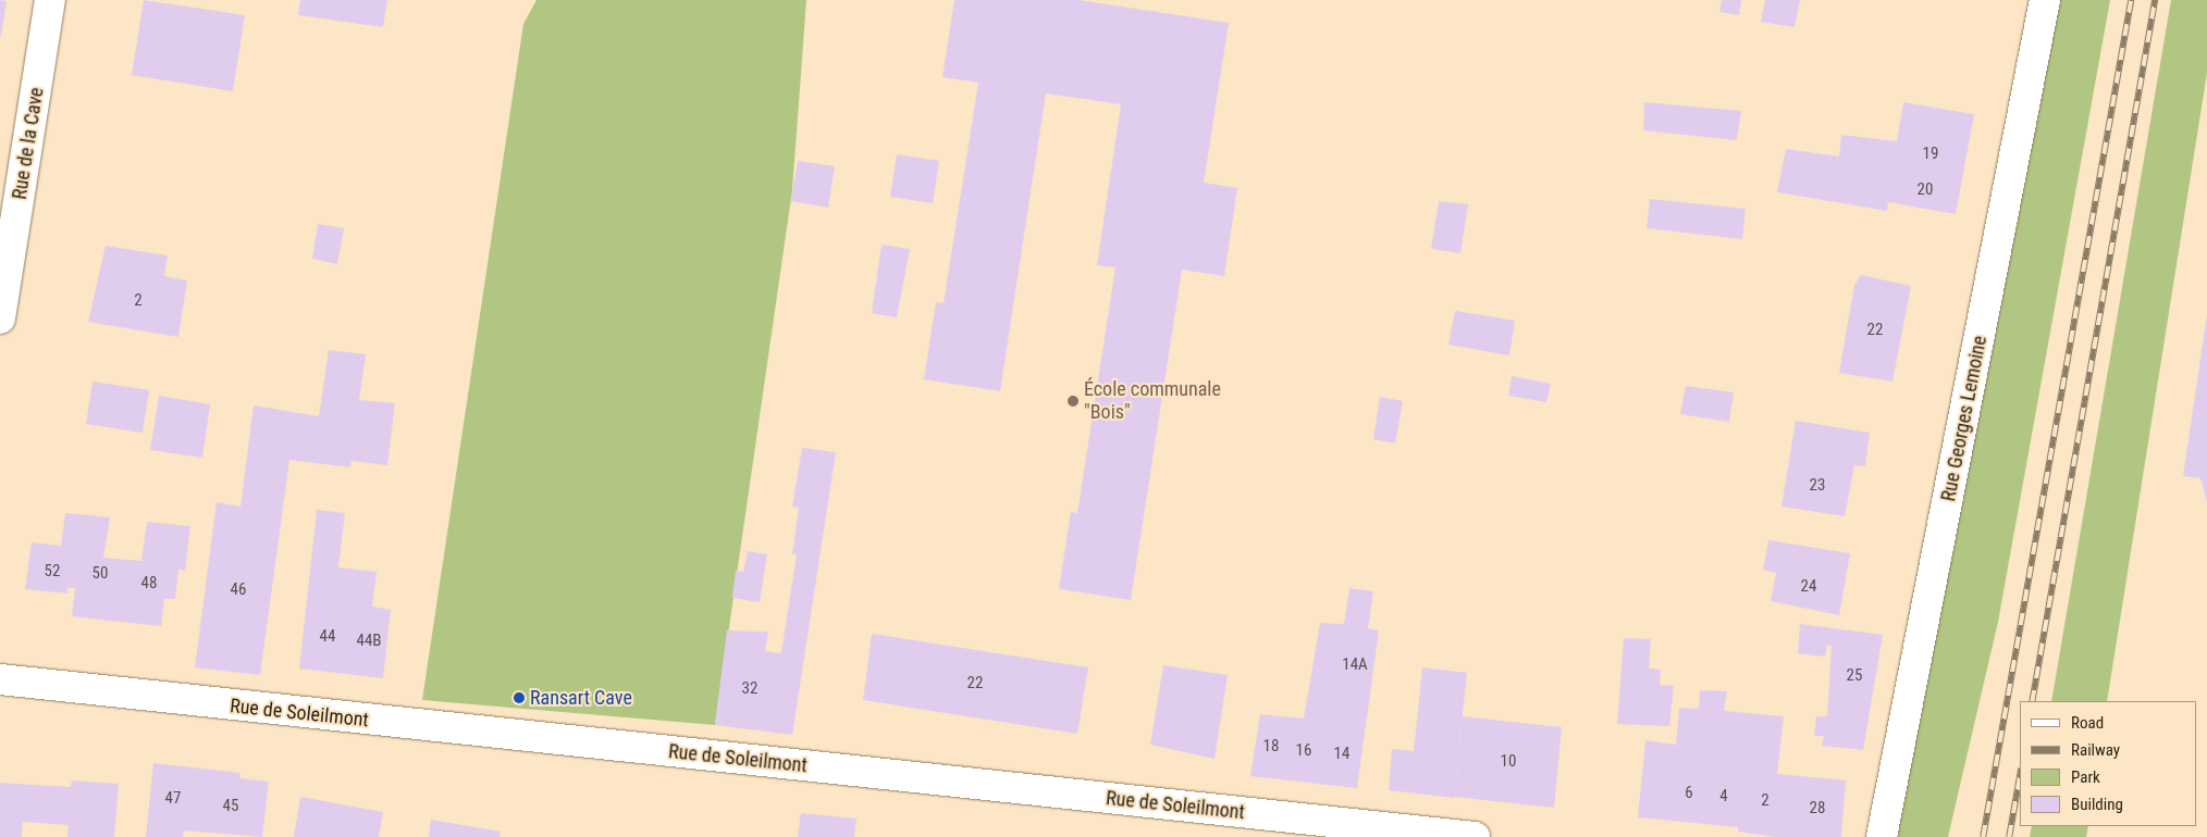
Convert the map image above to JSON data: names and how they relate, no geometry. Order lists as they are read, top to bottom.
{
  "streets": {
    "street": ["Rue de la Cave", "Rue Georges Lemoine", "Rue de Soleilmont"]
  },
  "places": ["École communale \"Bois\"", "Ransart Cave"],
  "house_numbers": [
    "19",
    "20",
    "2",
    "22",
    "23",
    "52",
    "50",
    "48",
    "24",
    "46",
    "44",
    "44B",
    "14A",
    "25",
    "22",
    "32",
    "18",
    "16",
    "14",
    "10",
    "6",
    "4",
    "47",
    "2",
    "45",
    "28"
  ],
  "legend": [
    "Road",
    "Railway",
    "Park",
    "Building"
  ]
}
